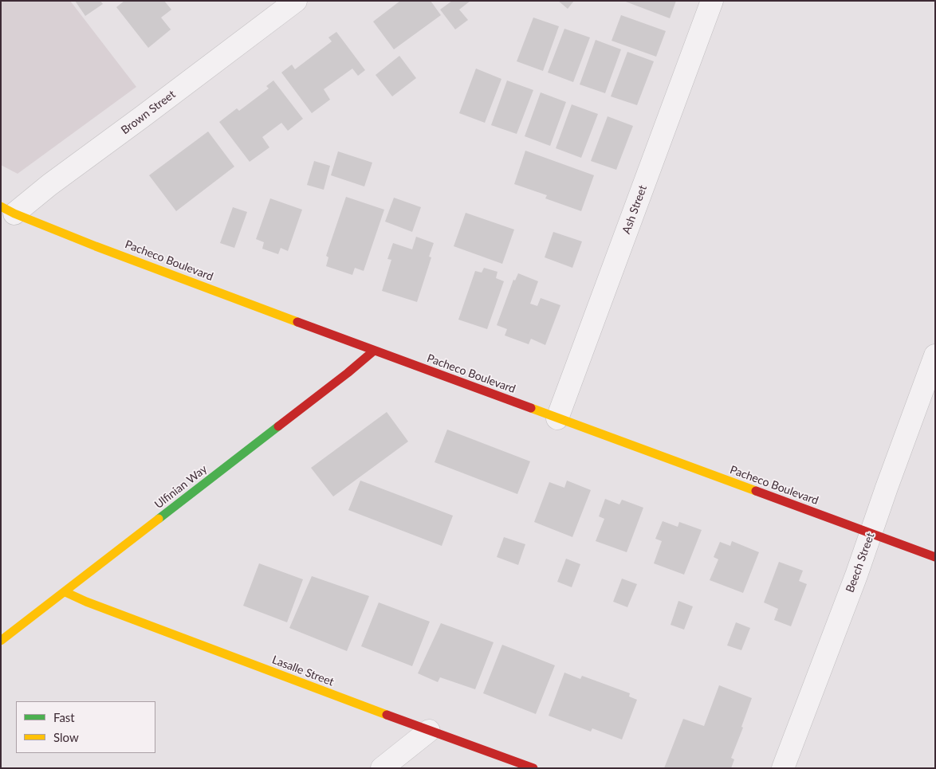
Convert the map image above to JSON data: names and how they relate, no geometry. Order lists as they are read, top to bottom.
{
  "streets": {
    "main road": ["Pacheco Boulevard", "Ulfinian Way", "Lasalle Street"],
    "street": ["Brown Street", "Ash Street", "Beech Street"]
  },
  "crossings": [
    ["Brown Street", "Pacheco Boulevard"],
    ["Ash Street", "Pacheco Boulevard"],
    ["Pacheco Boulevard", "Ulfinian Way"],
    ["Pacheco Boulevard", "Beech Street"],
    ["Ulfinian Way", "Lasalle Street"]
  ],
  "legend": ["Fast", "Slow"]
}
